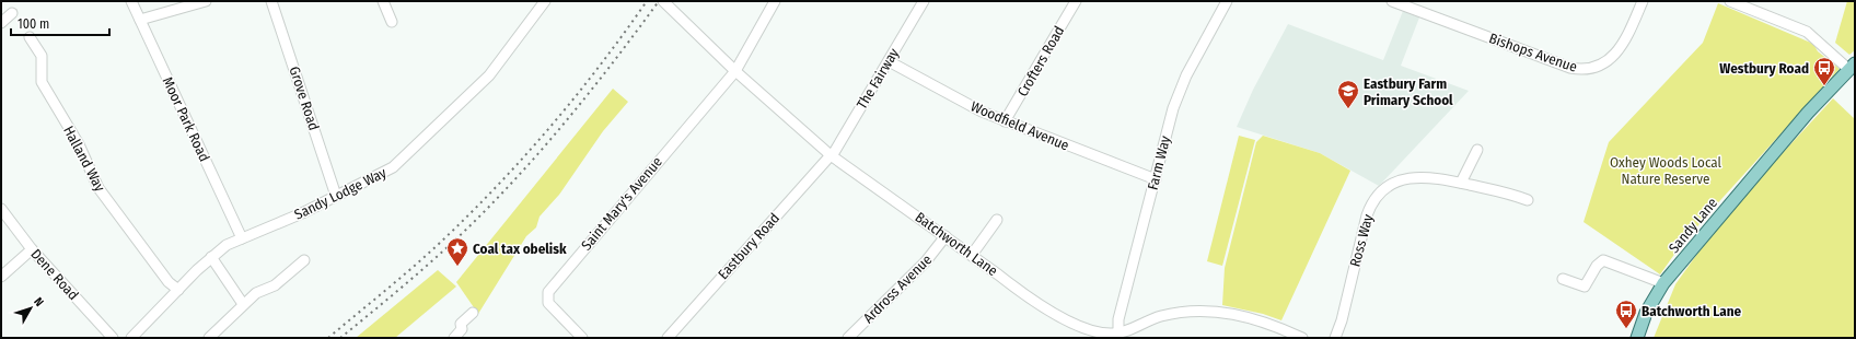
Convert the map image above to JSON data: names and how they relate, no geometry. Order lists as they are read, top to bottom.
{
  "streets": {
    "main road": ["Sandy Lane"],
    "street": [
      "Bishops Avenue",
      "Crofters Road",
      "The Fairway",
      "Grove Road",
      "Moor Park Road",
      "Woodfield Avenue",
      "Halland Way",
      "Farm Way",
      "Sandy Lodge Way",
      "Saint Mary's Avenue",
      "Ross Way",
      "Batchworth Lane",
      "Eastbury Road",
      "Dene Road",
      "Ardross Avenue"
    ]
  },
  "crossings": [
    ["Crofters Road", "Woodfield Avenue"],
    ["The Fairway", "Woodfield Avenue"],
    ["The Fairway", "Batchworth Lane"],
    ["The Fairway", "Eastbury Road"],
    ["Grove Road", "Sandy Lodge Way"],
    ["Moor Park Road", "Sandy Lodge Way"],
    ["Woodfield Avenue", "Farm Way"],
    ["Halland Way", "Sandy Lodge Way"],
    ["Farm Way", "Batchworth Lane"],
    ["Saint Mary's Avenue", "Batchworth Lane"],
    ["Batchworth Lane", "Eastbury Road"],
    ["Batchworth Lane", "Ardross Avenue"]
  ],
  "parks": ["Oxhey Woods Local Nature Reserve"],
  "places": {
    "bus stop": ["Westbury Road", "Batchworth Lane"],
    "school or university": ["Eastbury Farm Primary School"],
    "place": ["Coal tax obelisk"]
  },
  "scale_bar": "100 m",
  "north": "top right"
}
